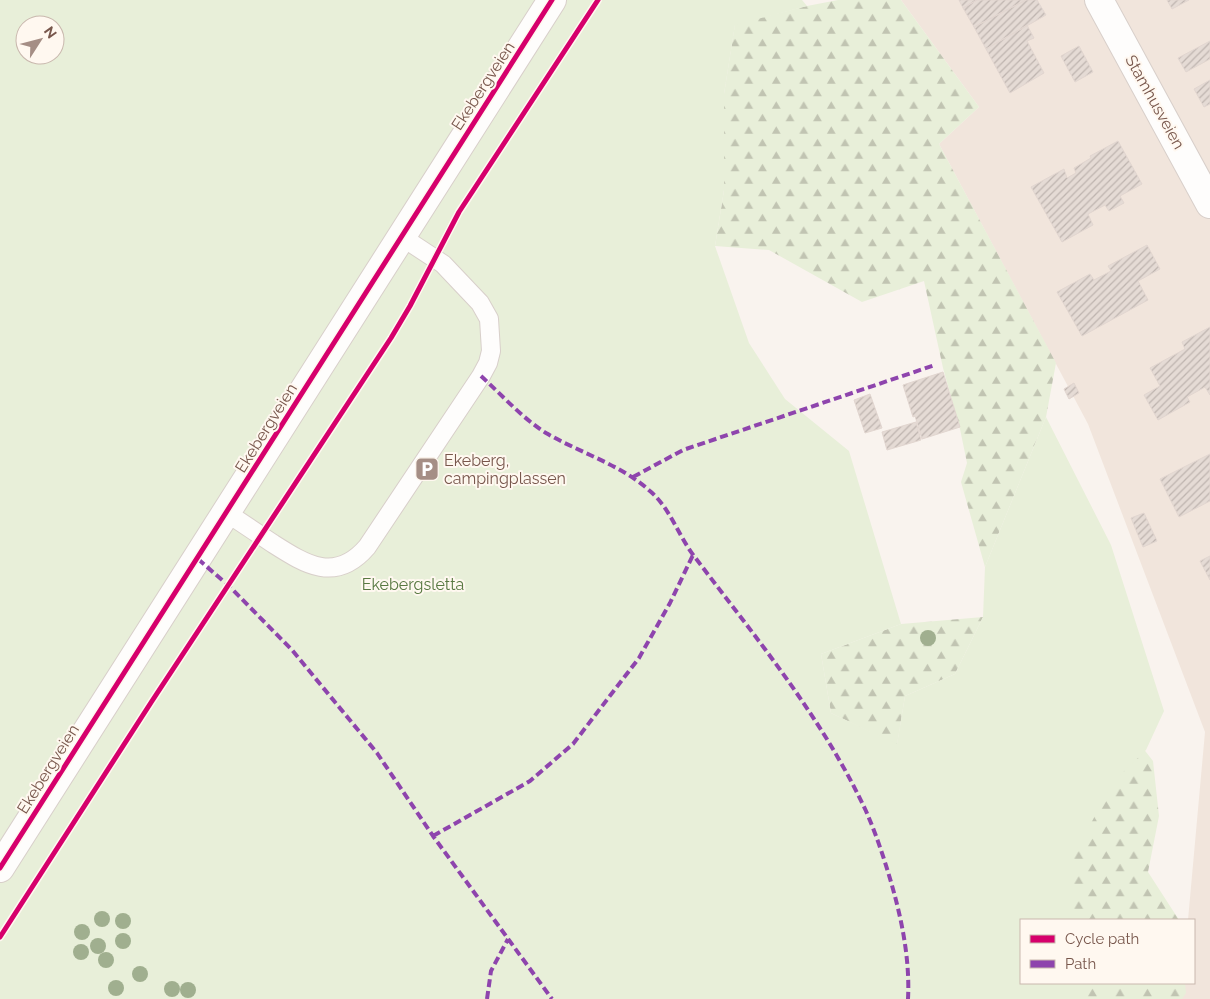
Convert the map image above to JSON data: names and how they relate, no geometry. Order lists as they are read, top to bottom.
{
  "streets": {
    "street": ["Ekebergveien", "Stamhusveien"]
  },
  "parks": ["Ekebergsletta"],
  "places": {
    "parking": ["Ekeberg, campingplassen"]
  },
  "legend": ["Cycle path", "Path"],
  "north": "top right"
}
